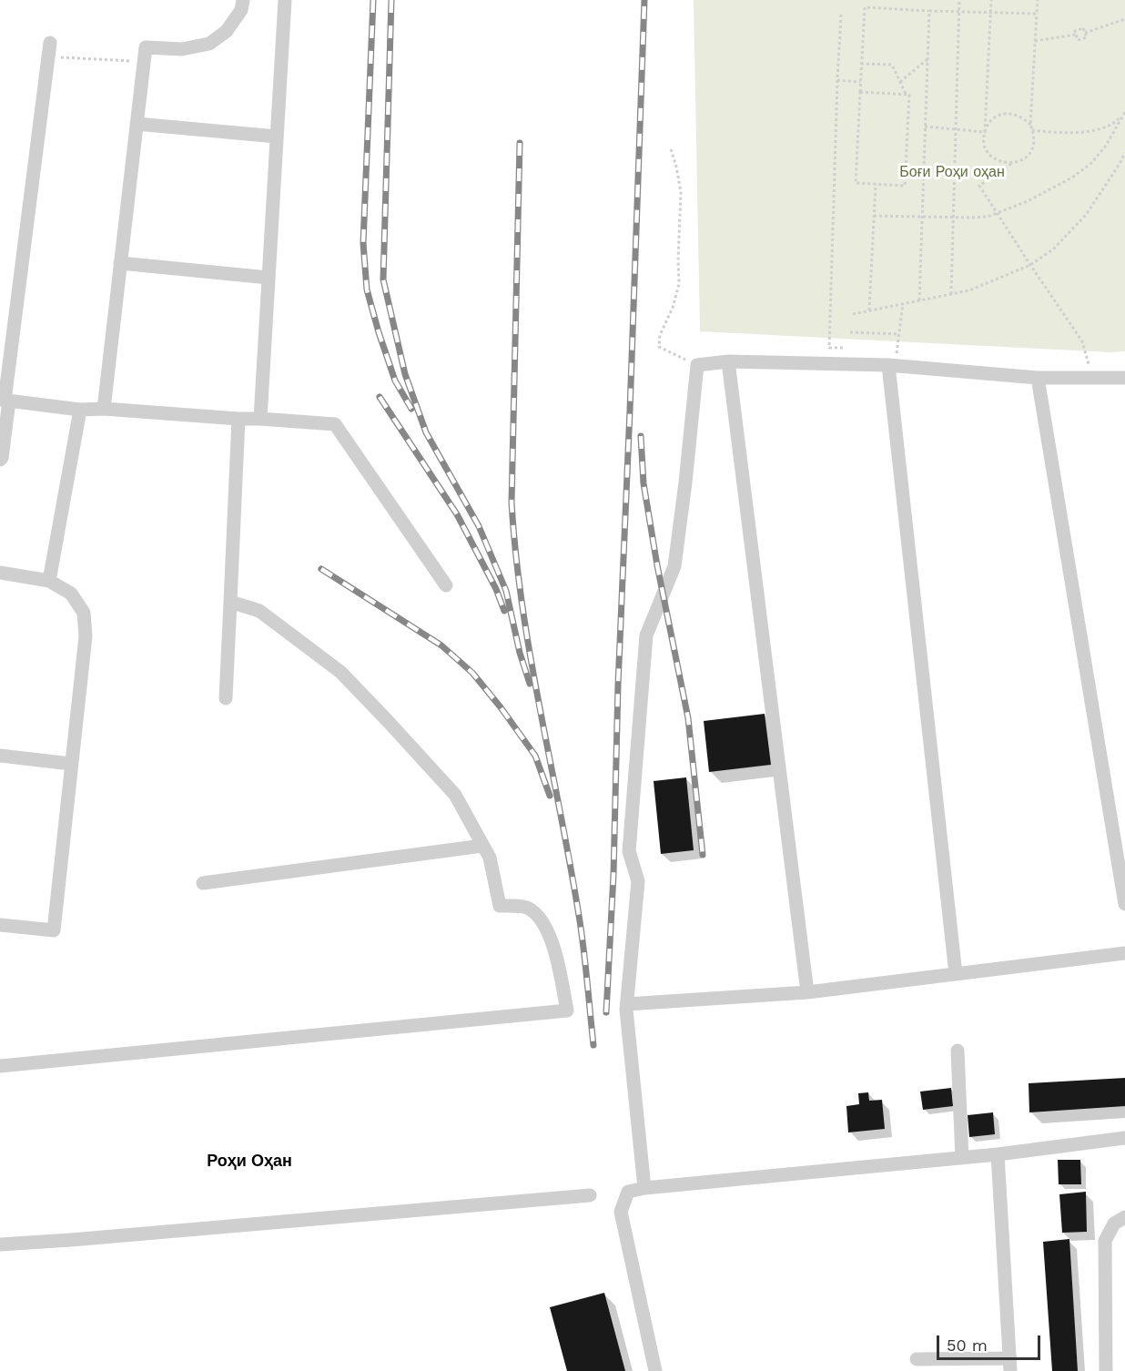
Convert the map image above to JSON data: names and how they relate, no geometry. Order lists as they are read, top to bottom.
{
  "districts": ["Роҳи Оҳан"],
  "parks": ["Боғи Роҳи оҳан"],
  "scale_bar": "50 m"
}
